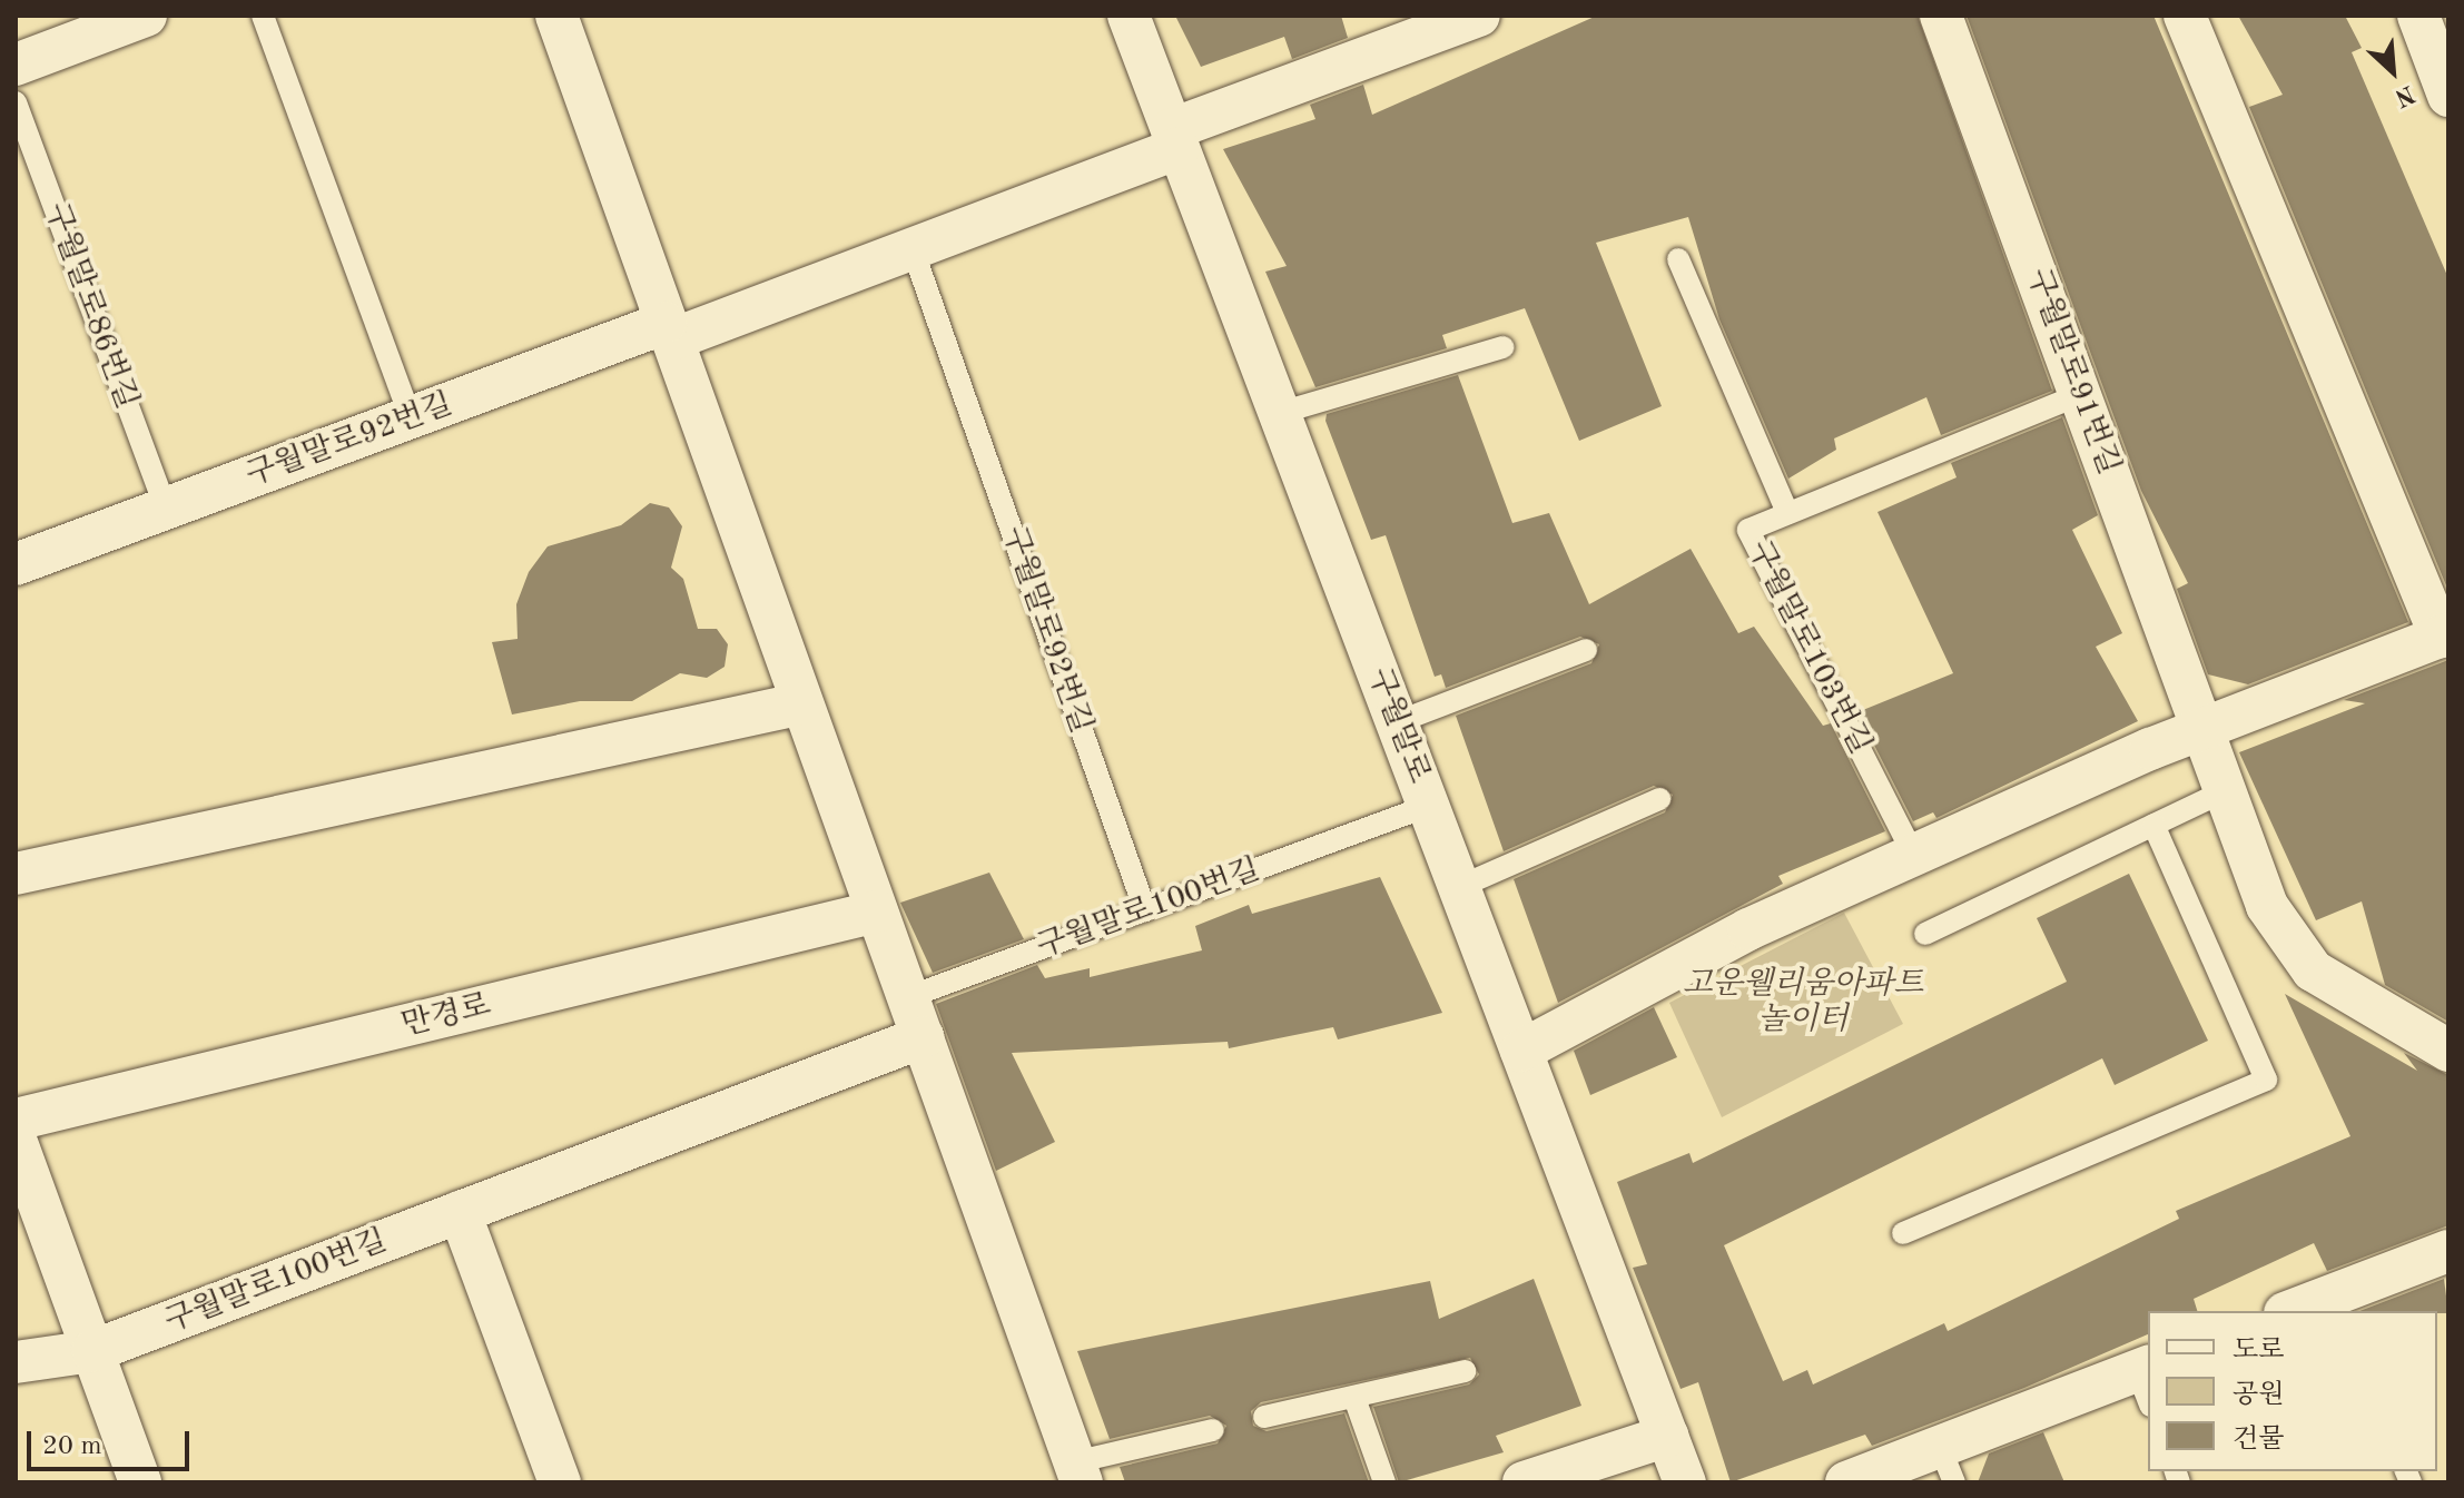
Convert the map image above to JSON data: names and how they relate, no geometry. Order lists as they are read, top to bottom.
{
  "streets": {
    "street": [
      "구월말로91번길",
      "구월말로92번길",
      "구월말로",
      "구월말로100번길",
      "만경로"
    ],
    "lane": ["구월말로86번길", "구월말로103번길"]
  },
  "crossings": [
    ["구월말로86번길", "구월말로92번길"],
    ["구월말로92번길", "구월말로"],
    ["구월말로92번길", "구월말로100번길"],
    ["구월말로", "구월말로100번길"]
  ],
  "parks": ["고운웰리움아파트 놀이터"],
  "legend": ["도로", "공원", "건물"],
  "scale_bar": "20 m",
  "north": "bottom right"
}
